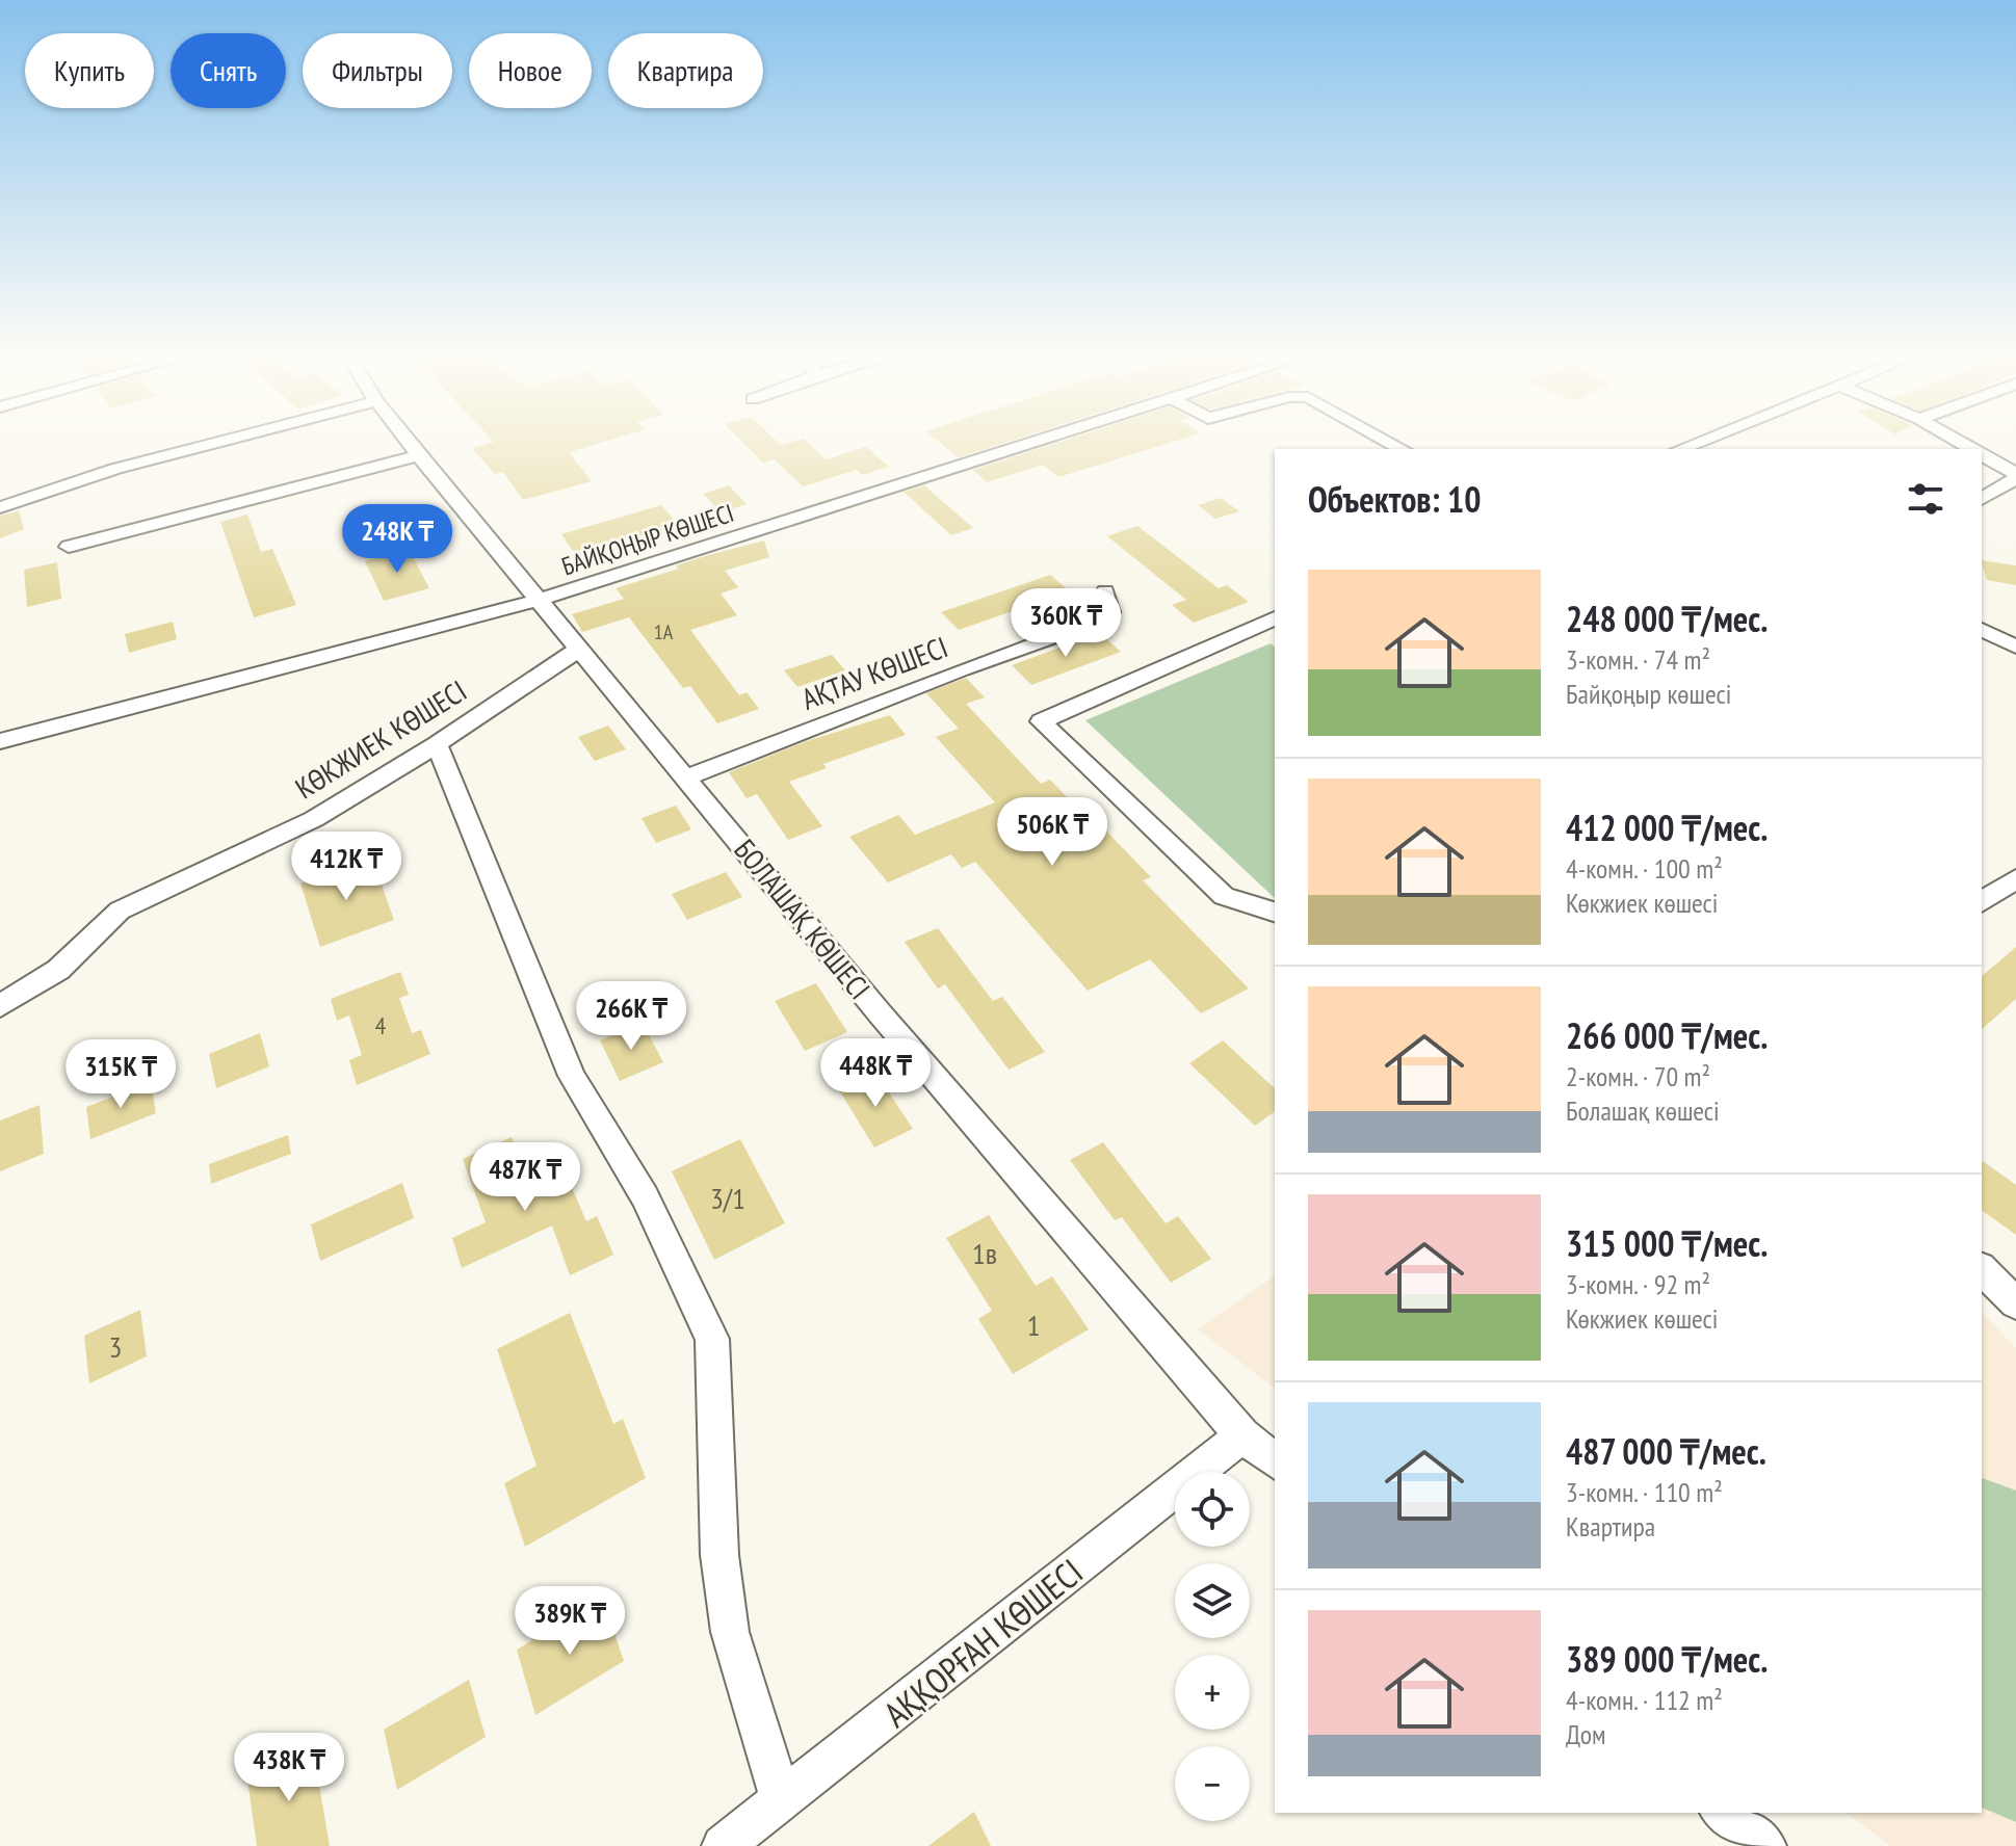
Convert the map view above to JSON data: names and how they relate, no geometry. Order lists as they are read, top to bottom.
{
  "streets": {
    "street": [
      "БАЙҚОҢЫР КӨШЕСІ",
      "АҚТАУ КӨШЕСІ",
      "КӨКЖИЕК КӨШЕСІ",
      "БОЛАШАҚ КӨШЕСІ",
      "АҚҚОРҒАН КӨШЕСІ"
    ]
  },
  "crossings": [
    ["БАЙҚОҢЫР КӨШЕСІ", "БОЛАШАҚ КӨШЕСІ"],
    ["АҚТАУ КӨШЕСІ", "БОЛАШАҚ КӨШЕСІ"],
    ["КӨКЖИЕК КӨШЕСІ", "БОЛАШАҚ КӨШЕСІ"],
    ["БОЛАШАҚ КӨШЕСІ", "АҚҚОРҒАН КӨШЕСІ"]
  ],
  "house_numbers": [
    "1А",
    "4",
    "3/1",
    "1в",
    "1",
    "3"
  ],
  "page": {
    "chip": [
      "Купить",
      "Снять",
      "Фильтры",
      "Новое",
      "Квартира"
    ],
    "heading": "Объектов: 10",
    "price": [
      "248K ₸",
      "360K ₸",
      "506K ₸",
      "412K ₸",
      "266K ₸",
      "448K ₸",
      "315K ₸",
      "487K ₸",
      "389K ₸",
      "438K ₸"
    ],
    "list": [
      {
        "name": "248 000 ₸/мес.",
        "note": "3-комн. · 74 m² · Байқоңыр көшесі"
      },
      {
        "name": "412 000 ₸/мес.",
        "note": "4-комн. · 100 m² · Көкжиек көшесі"
      },
      {
        "name": "266 000 ₸/мес.",
        "note": "2-комн. · 70 m² · Болашақ көшесі"
      },
      {
        "name": "315 000 ₸/мес.",
        "note": "3-комн. · 92 m² · Көкжиек көшесі"
      },
      {
        "name": "487 000 ₸/мес.",
        "note": "3-комн. · 110 m² · Квартира"
      },
      {
        "name": "389 000 ₸/мес.",
        "note": "4-комн. · 112 m² · Дом"
      }
    ],
    "map_buttons": ["+", "−"]
  }
}
